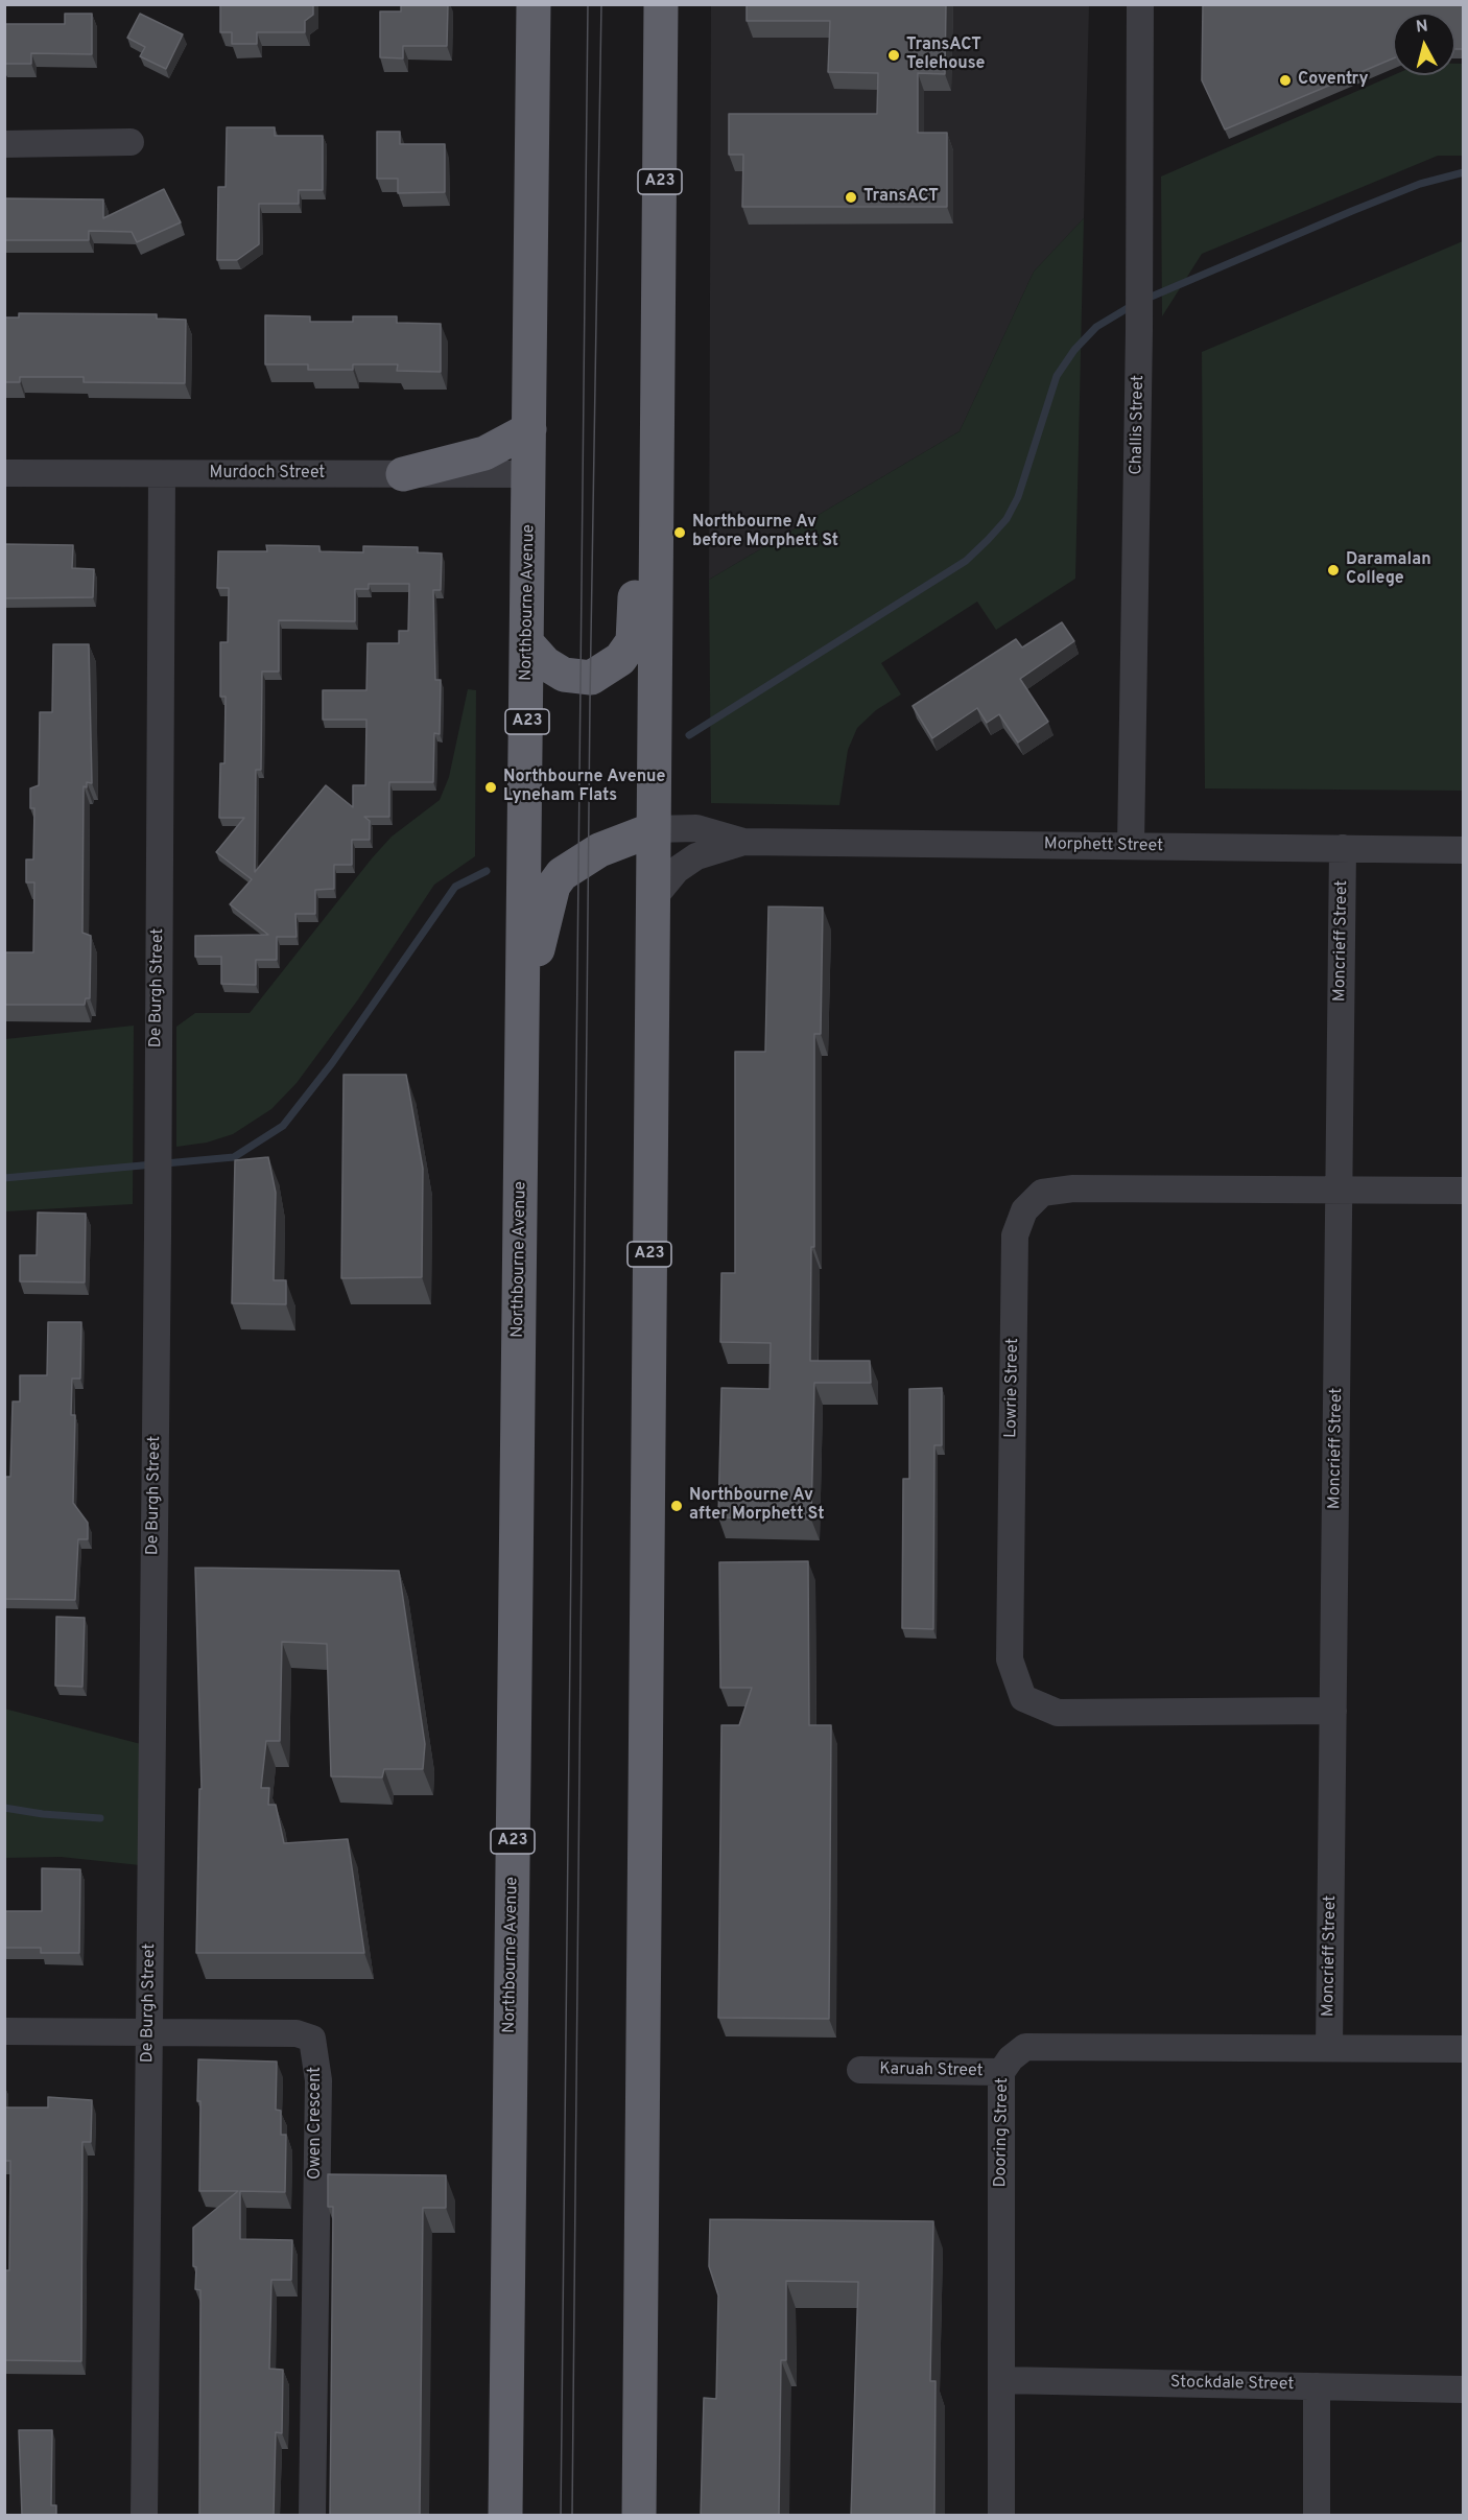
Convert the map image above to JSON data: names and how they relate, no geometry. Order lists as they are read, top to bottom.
{
  "streets": {
    "highway": ["A23", "Northbourne Avenue"],
    "street": [
      "Challis Street",
      "Murdoch Street",
      "Morphett Street",
      "Moncrieff Street",
      "De Burgh Street",
      "Lowrie Street",
      "Karuah Street",
      "Owen Crescent",
      "Dooring Street",
      "Stockdale Street"
    ]
  },
  "crossings": [
    ["A23", "Morphett Street"],
    ["Challis Street", "Morphett Street"],
    ["Murdoch Street", "Northbourne Avenue"],
    ["Murdoch Street", "De Burgh Street"],
    ["Morphett Street", "Moncrieff Street"],
    ["Moncrieff Street", "Lowrie Street"],
    ["Moncrieff Street", "Dooring Street"],
    ["De Burgh Street", "Owen Crescent"],
    ["Karuah Street", "Dooring Street"],
    ["Dooring Street", "Stockdale Street"]
  ],
  "places": [
    "TransACT Telehouse",
    "Coventry",
    "TransACT",
    "Northbourne Av before Morphett St",
    "Daramalan College",
    "Northbourne Avenue Lyneham Flats",
    "Northbourne Av after Morphett St"
  ],
  "north": "top"
}
